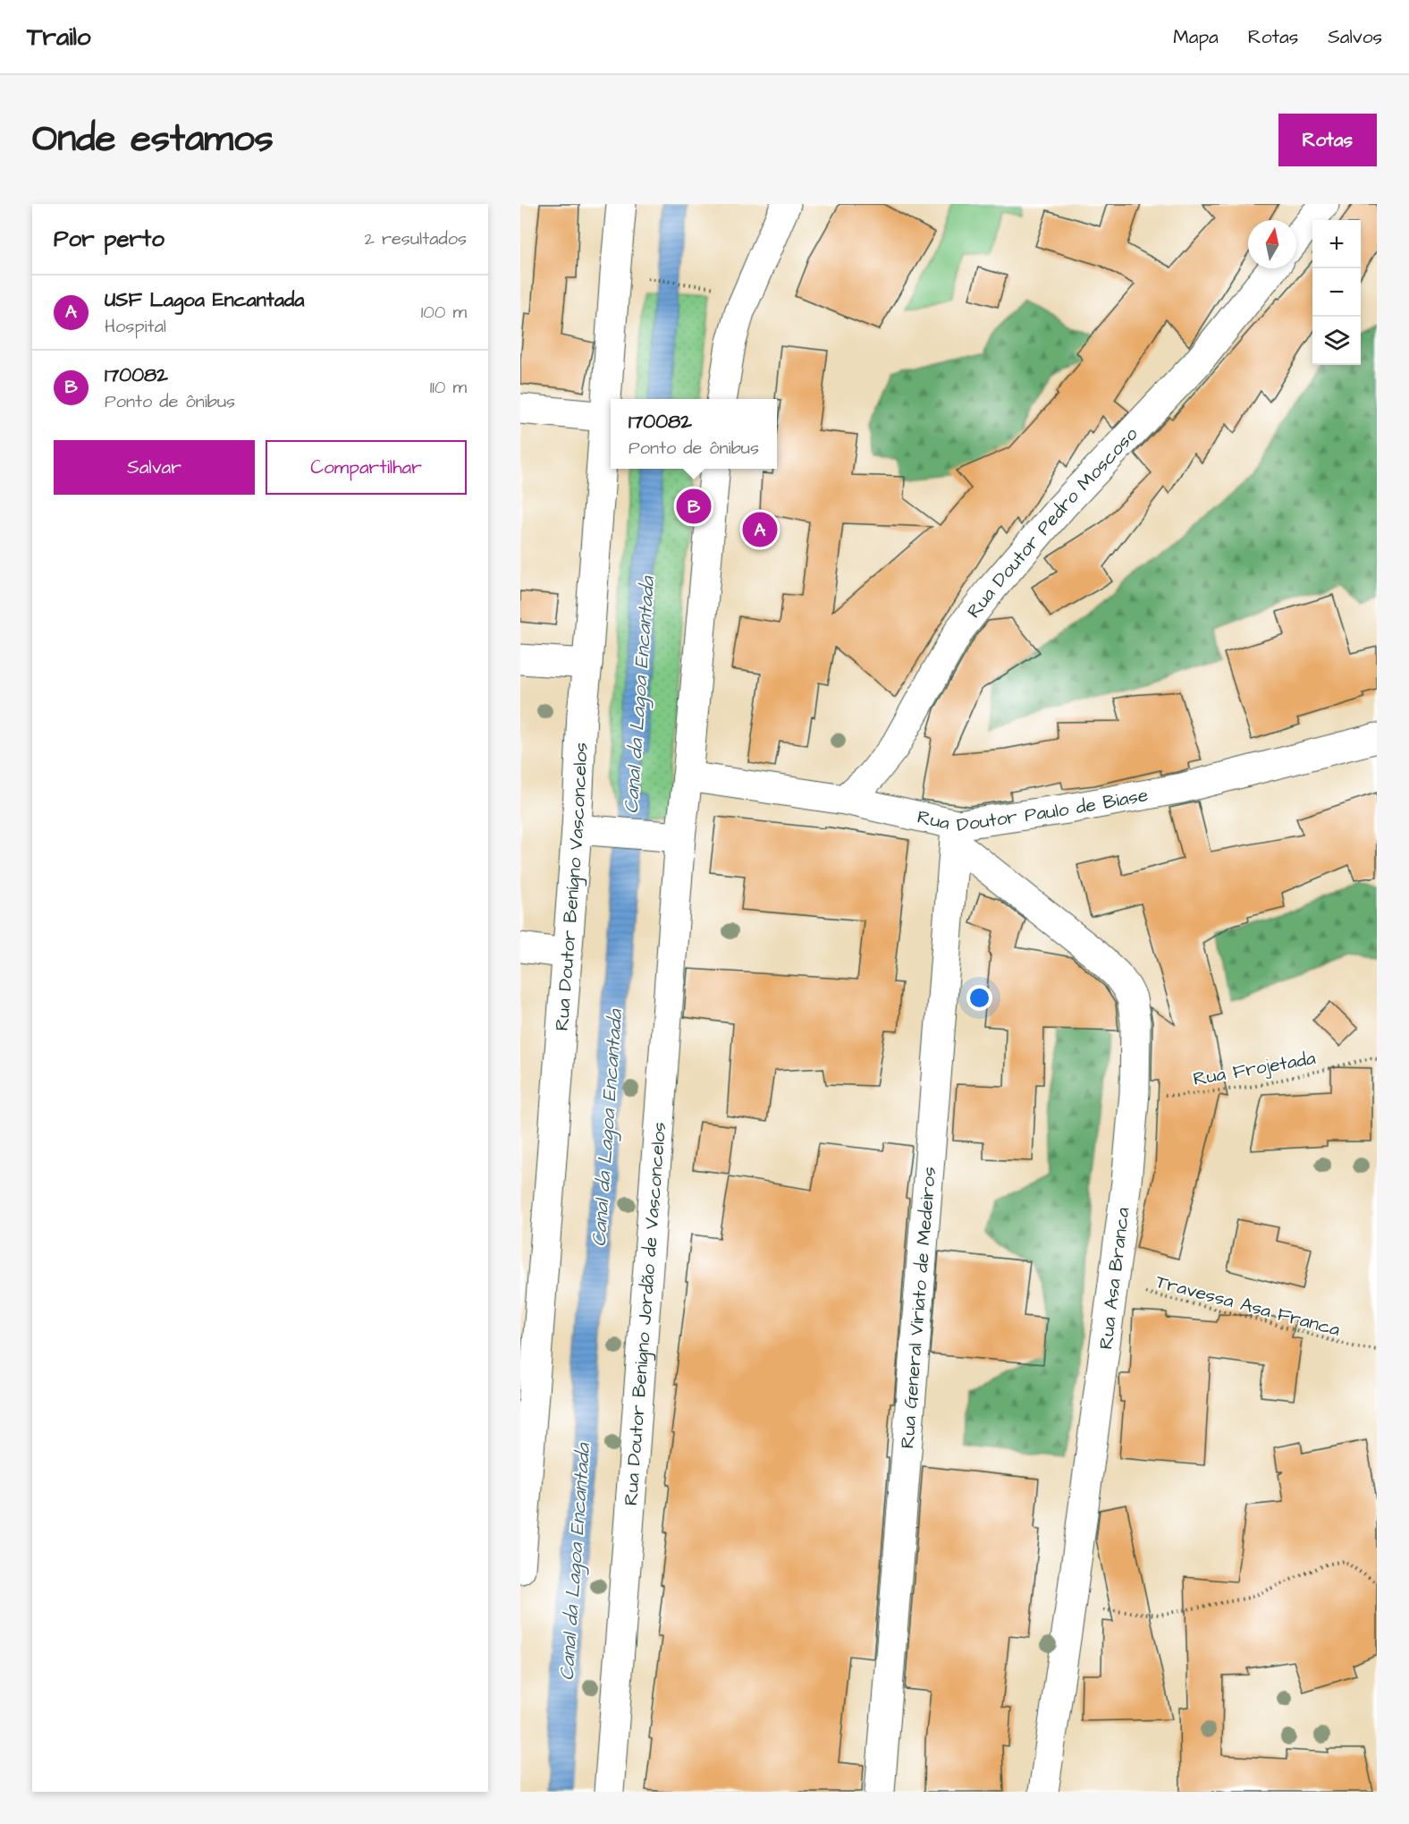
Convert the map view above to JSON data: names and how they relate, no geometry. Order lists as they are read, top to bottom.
{
  "streets": {
    "main road": [
      "Rua Doutor Pedro Moscoso",
      "Rua Doutor Paulo de Biase",
      "Rua Doutor Benígno Vasconcelos",
      "Rua Asa Branca",
      "Rua General Viriato de Medeiros",
      "Rua Doutor Benigno Jordão de Vasconcelos"
    ],
    "path": ["Rua Frojetada", "Travessa Asa Franca"]
  },
  "crossings": [
    ["Rua Doutor Pedro Moscoso", "Rua Doutor Paulo de Biase"],
    ["Rua Doutor Paulo de Biase", "Rua Asa Branca"],
    ["Rua Doutor Paulo de Biase", "Rua General Viriato de Medeiros"],
    ["Rua Doutor Paulo de Biase", "Rua Doutor Benigno Jordão de Vasconcelos"],
    ["Rua Frojetada", "Rua Asa Branca"],
    ["Rua Asa Branca", "Travessa Asa Franca"],
    ["Rua Asa Branca", "Rua General Viriato de Medeiros"]
  ],
  "water": ["Canal da Lagoa Encantada"],
  "north": "top",
  "page": {
    "header": "Trailo",
    "nav": ["Mapa", "Rotas", "Salvos"],
    "title": "Onde estamos",
    "buttons": [
      "Rotas",
      ["Salvar", "Compartilhar"]
    ],
    "heading": ["Por perto", "2 resultados"],
    "map_buttons": ["+", "−"],
    "list": [
      {
        "mark": "A",
        "name": "USF Lagoa Encantada",
        "note": "Hospital",
        "value": "100 m"
      },
      {
        "mark": "B",
        "name": "170082",
        "note": "Ponto de ônibus",
        "value": "110 m"
      }
    ],
    "popup": ["170082", "Ponto de ônibus"],
    "pins": ["B", "A"]
  }
}
